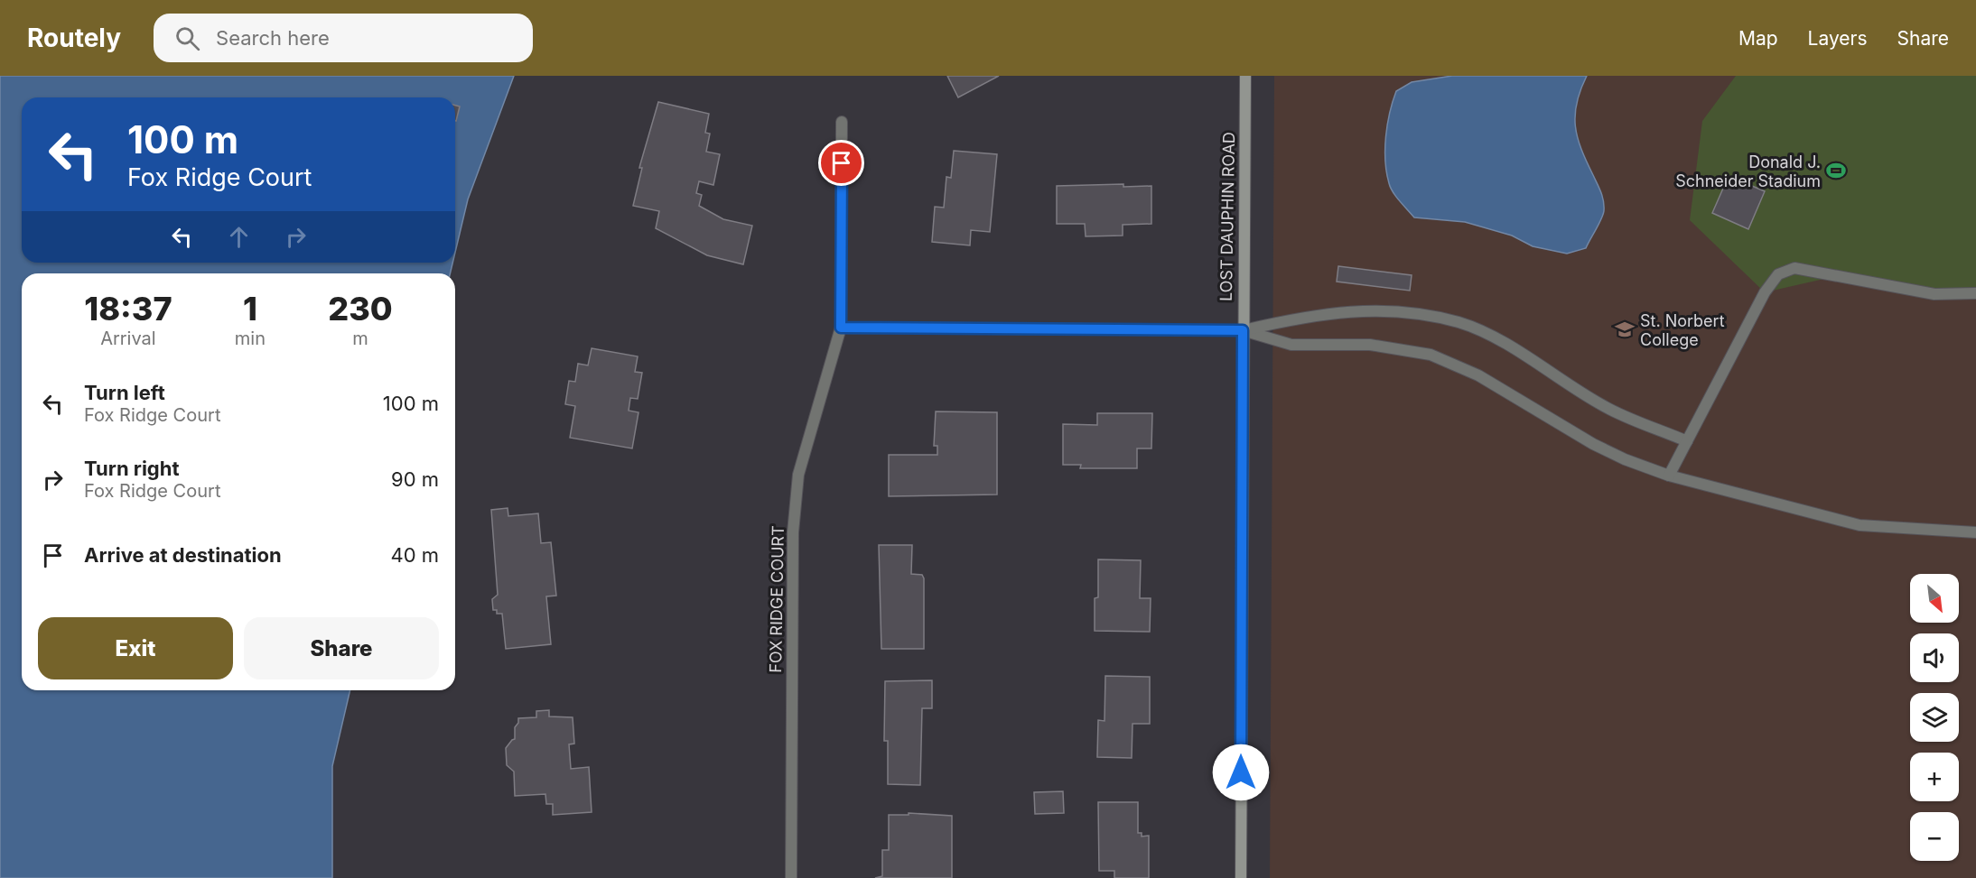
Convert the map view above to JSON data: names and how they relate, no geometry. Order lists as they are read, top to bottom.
{
  "streets": {
    "main road": ["LOST DAUPHIN ROAD"],
    "street": ["FOX RIDGE COURT"]
  },
  "places": {
    "sports": ["Donald J. Schneider Stadium"],
    "school or university": ["St. Norbert College"]
  },
  "north": "bottom right",
  "page": {
    "header": "Routely",
    "search": "Search here",
    "nav": ["Map", "Layers", "Share"],
    "turn": ["100 m", "Fox Ridge Court"],
    "eta": [
      "18:37",
      "Arrival",
      "1",
      "min",
      "230",
      "m"
    ],
    "list": [
      {
        "name": "Turn left",
        "note": "Fox Ridge Court",
        "value": "100 m"
      },
      {
        "name": "Turn right",
        "note": "Fox Ridge Court",
        "value": "90 m"
      },
      {
        "name": "Arrive at destination",
        "value": "40 m"
      }
    ],
    "map_buttons": ["+", "−"],
    "buttons": ["Exit", "Share"]
  }
}
